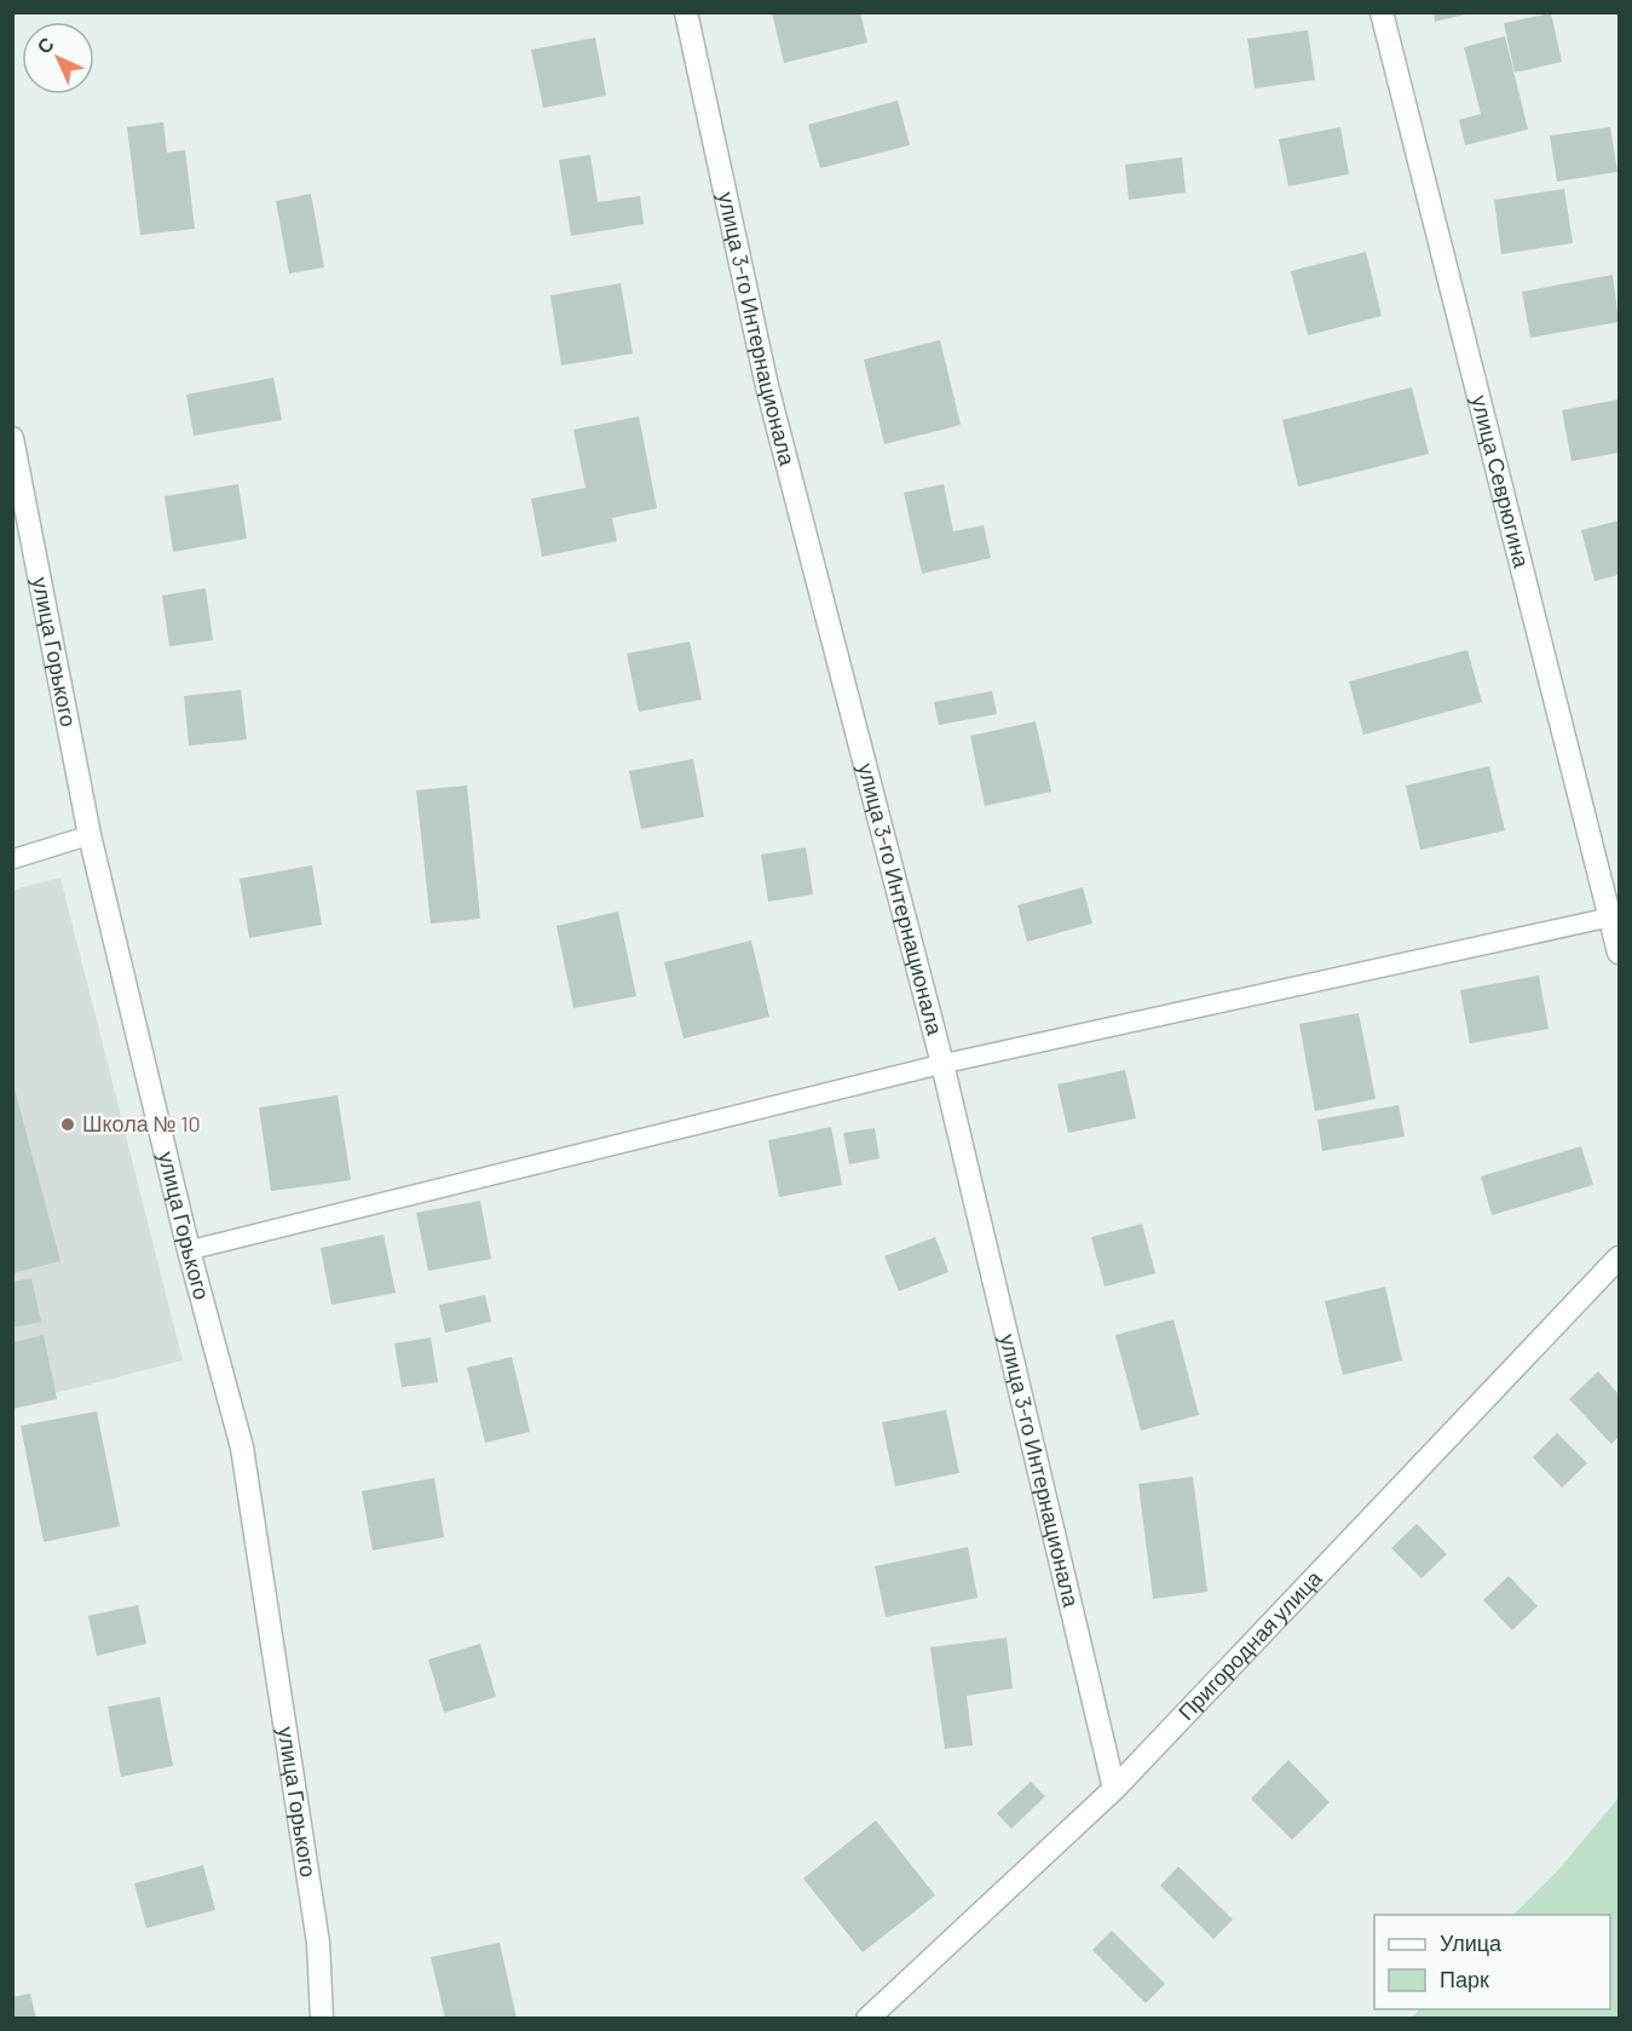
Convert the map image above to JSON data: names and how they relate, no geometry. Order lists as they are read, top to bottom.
{
  "streets": {
    "street": [
      "улица 3-го Интернационала",
      "улица Севрюгина",
      "улица Горького",
      "Пригородная улица"
    ]
  },
  "crossings": [
    ["улица 3-го Интернационала", "Пригородная улица"]
  ],
  "places": ["Школа № 10"],
  "legend": ["Улица", "Парк"],
  "north": "top left"
}
